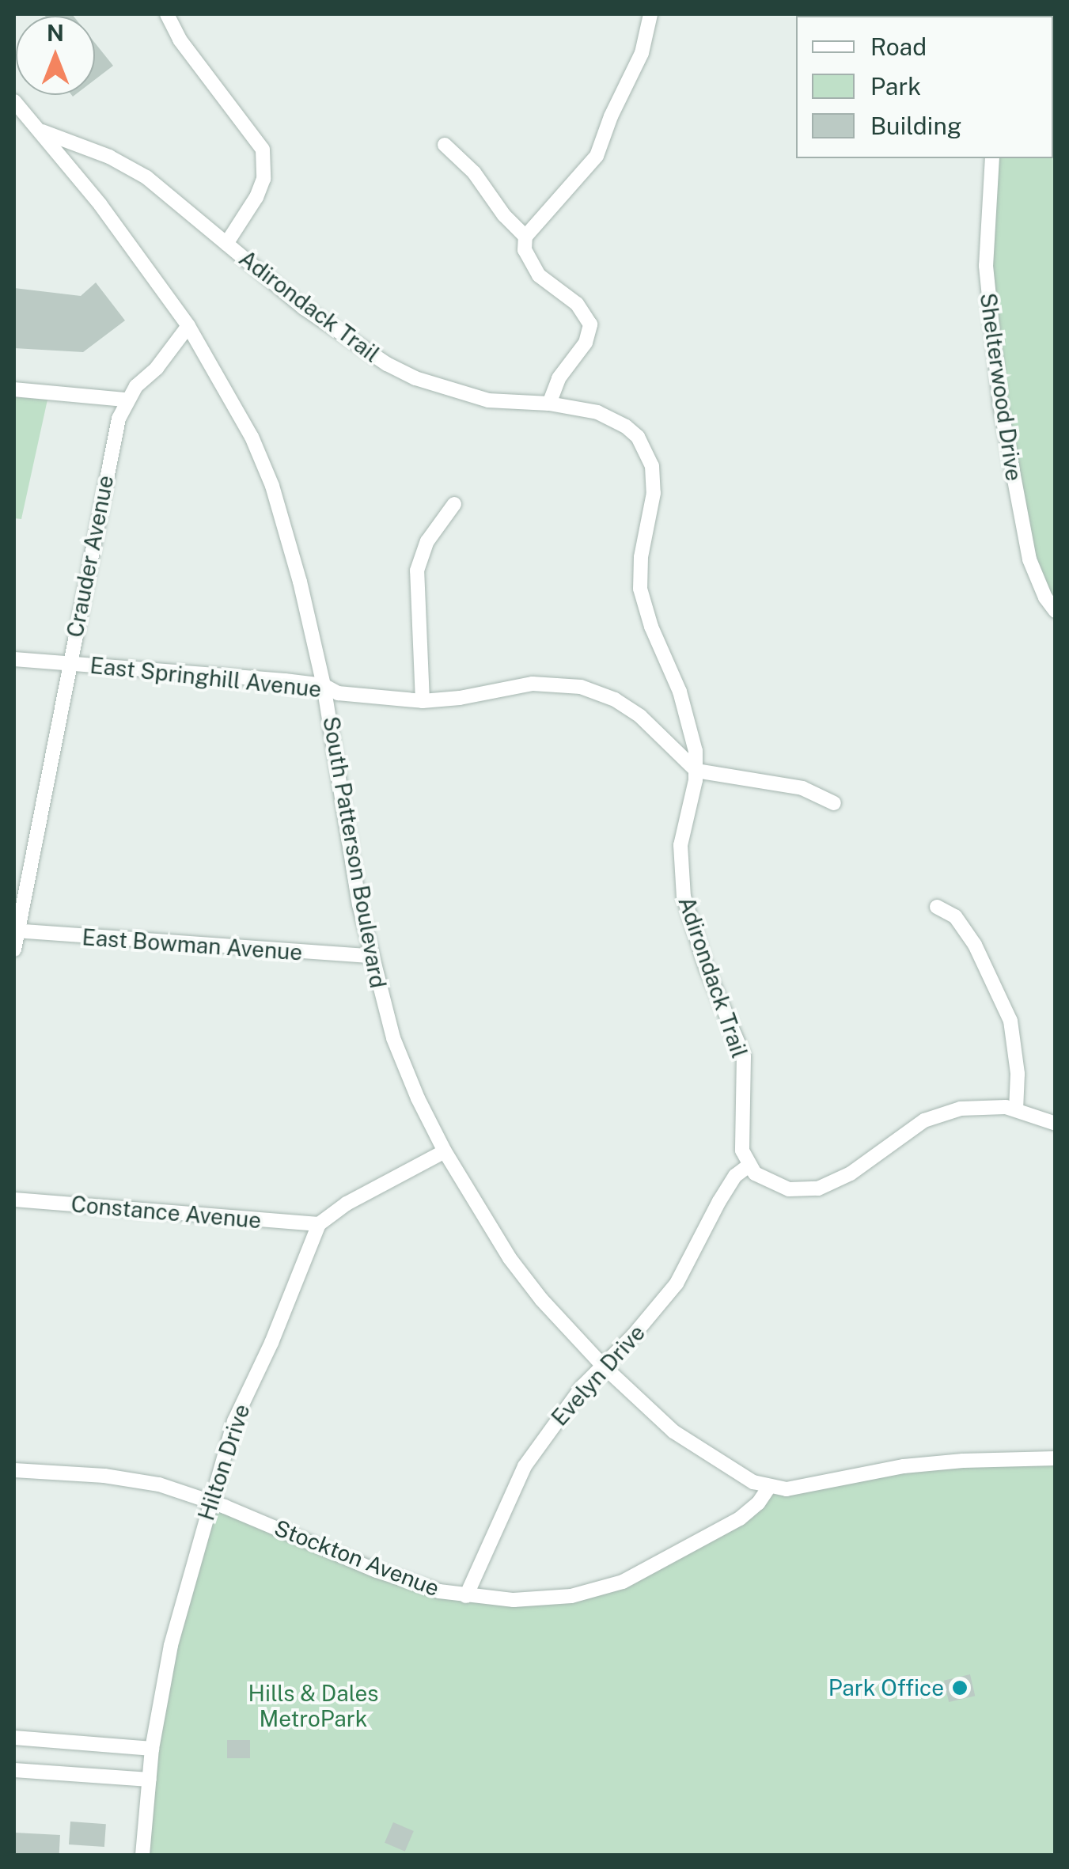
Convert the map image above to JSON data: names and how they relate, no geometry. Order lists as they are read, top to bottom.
{
  "streets": {
    "street": [
      "Adirondack Trail",
      "Shelterwood Drive",
      "Crauder Avenue",
      "East Springhill Avenue",
      "South Patterson Boulevard",
      "East Bowman Avenue",
      "Constance Avenue",
      "Evelyn Drive",
      "Hilton Drive",
      "Stockton Avenue"
    ]
  },
  "crossings": [
    ["Adirondack Trail", "East Springhill Avenue"],
    ["Adirondack Trail", "South Patterson Boulevard"],
    ["Adirondack Trail", "Evelyn Drive"],
    ["Crauder Avenue", "East Springhill Avenue"],
    ["Crauder Avenue", "South Patterson Boulevard"],
    ["Crauder Avenue", "East Bowman Avenue"],
    ["East Springhill Avenue", "South Patterson Boulevard"],
    ["South Patterson Boulevard", "East Bowman Avenue"],
    ["South Patterson Boulevard", "Evelyn Drive"],
    ["South Patterson Boulevard", "Stockton Avenue"],
    ["Constance Avenue", "Hilton Drive"],
    ["Evelyn Drive", "Stockton Avenue"],
    ["Hilton Drive", "Stockton Avenue"]
  ],
  "parks": ["Hills & Dales MetroPark"],
  "places": ["Park Office"],
  "legend": ["Road", "Park", "Building"],
  "north": "top"
}
